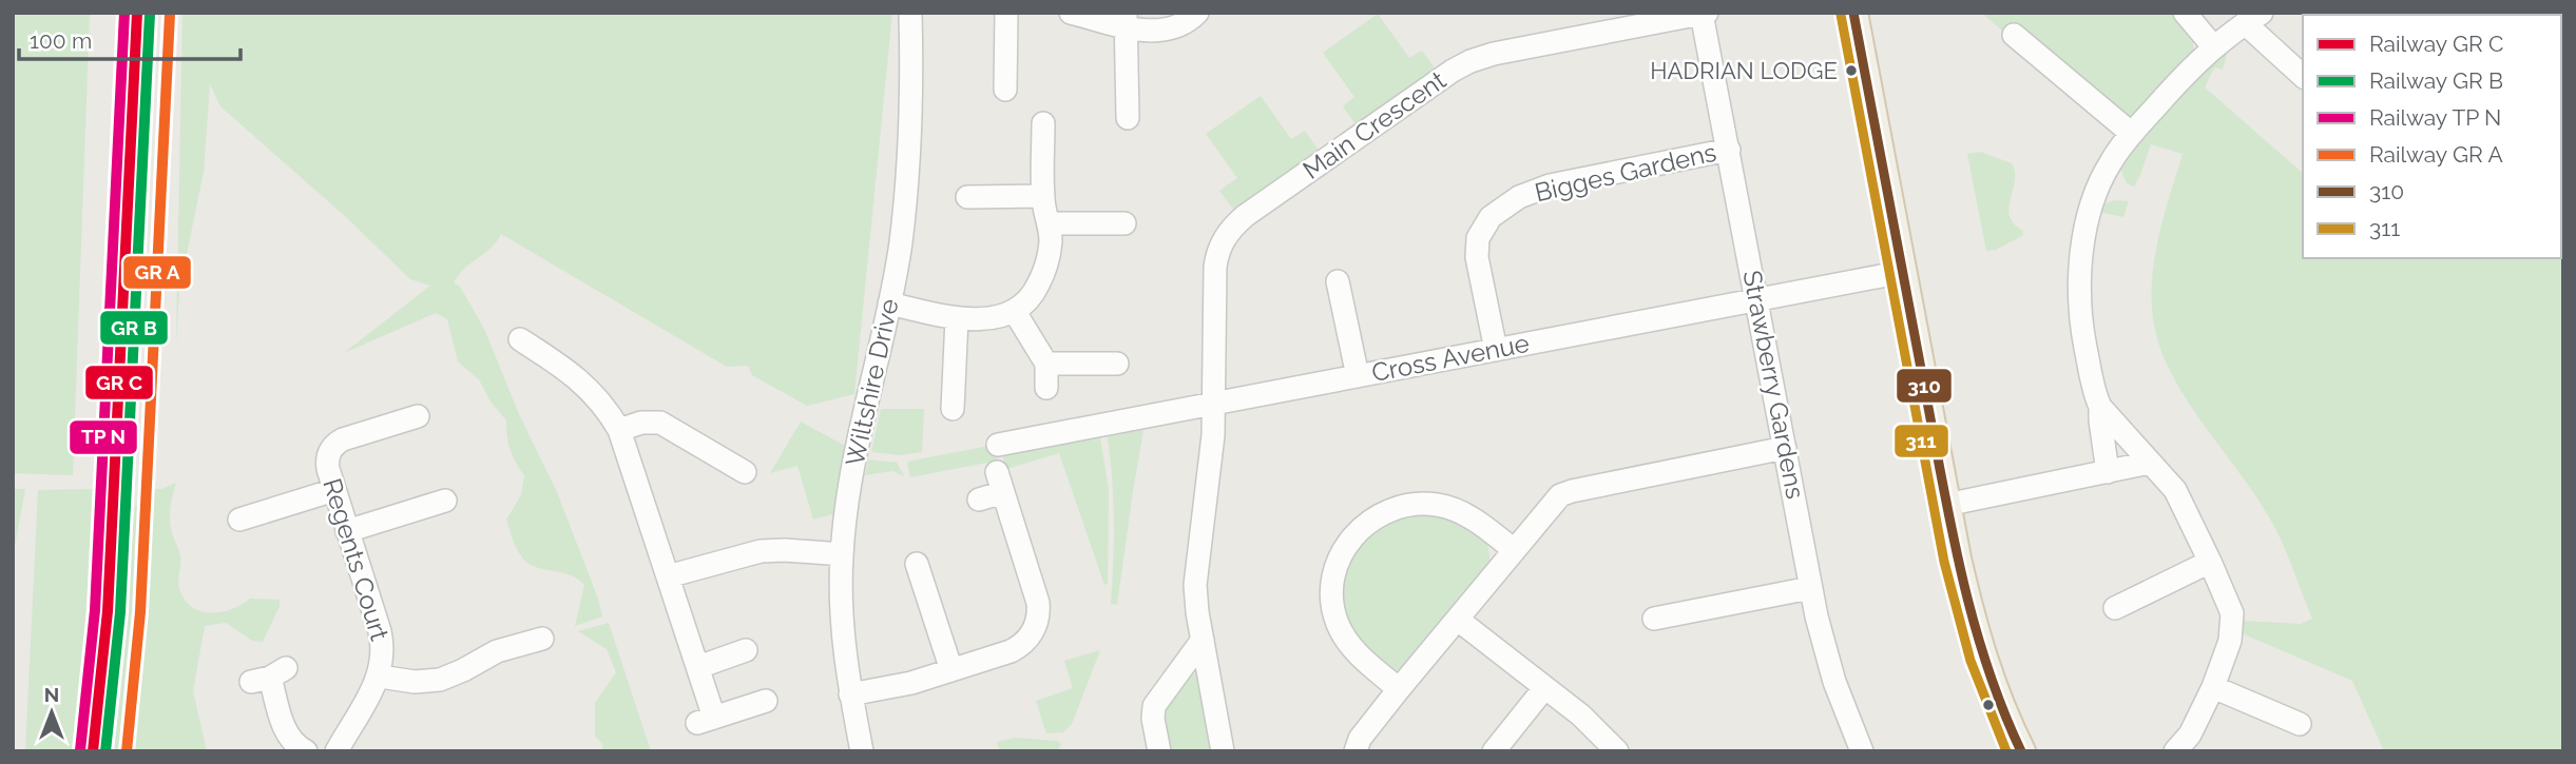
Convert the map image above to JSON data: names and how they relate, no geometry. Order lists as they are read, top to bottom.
{
  "streets": {
    "street": [
      "Main Crescent",
      "Bigges Gardens",
      "Cross Avenue",
      "Wiltshire Drive",
      "Strawberry Gardens",
      "Regents Court"
    ]
  },
  "crossings": [
    ["Main Crescent", "Cross Avenue"],
    ["Main Crescent", "Strawberry Gardens"],
    ["Bigges Gardens", "Cross Avenue"],
    ["Bigges Gardens", "Strawberry Gardens"],
    ["Cross Avenue", "Strawberry Gardens"]
  ],
  "places": ["HADRIAN LODGE"],
  "lines": ["transit line 310", "transit line 311"],
  "legend": [
    "Railway GR C",
    "Railway GR B",
    "Railway TP N",
    "Railway GR A",
    "310",
    "311"
  ],
  "scale_bar": "100 m",
  "north": "top"
}
